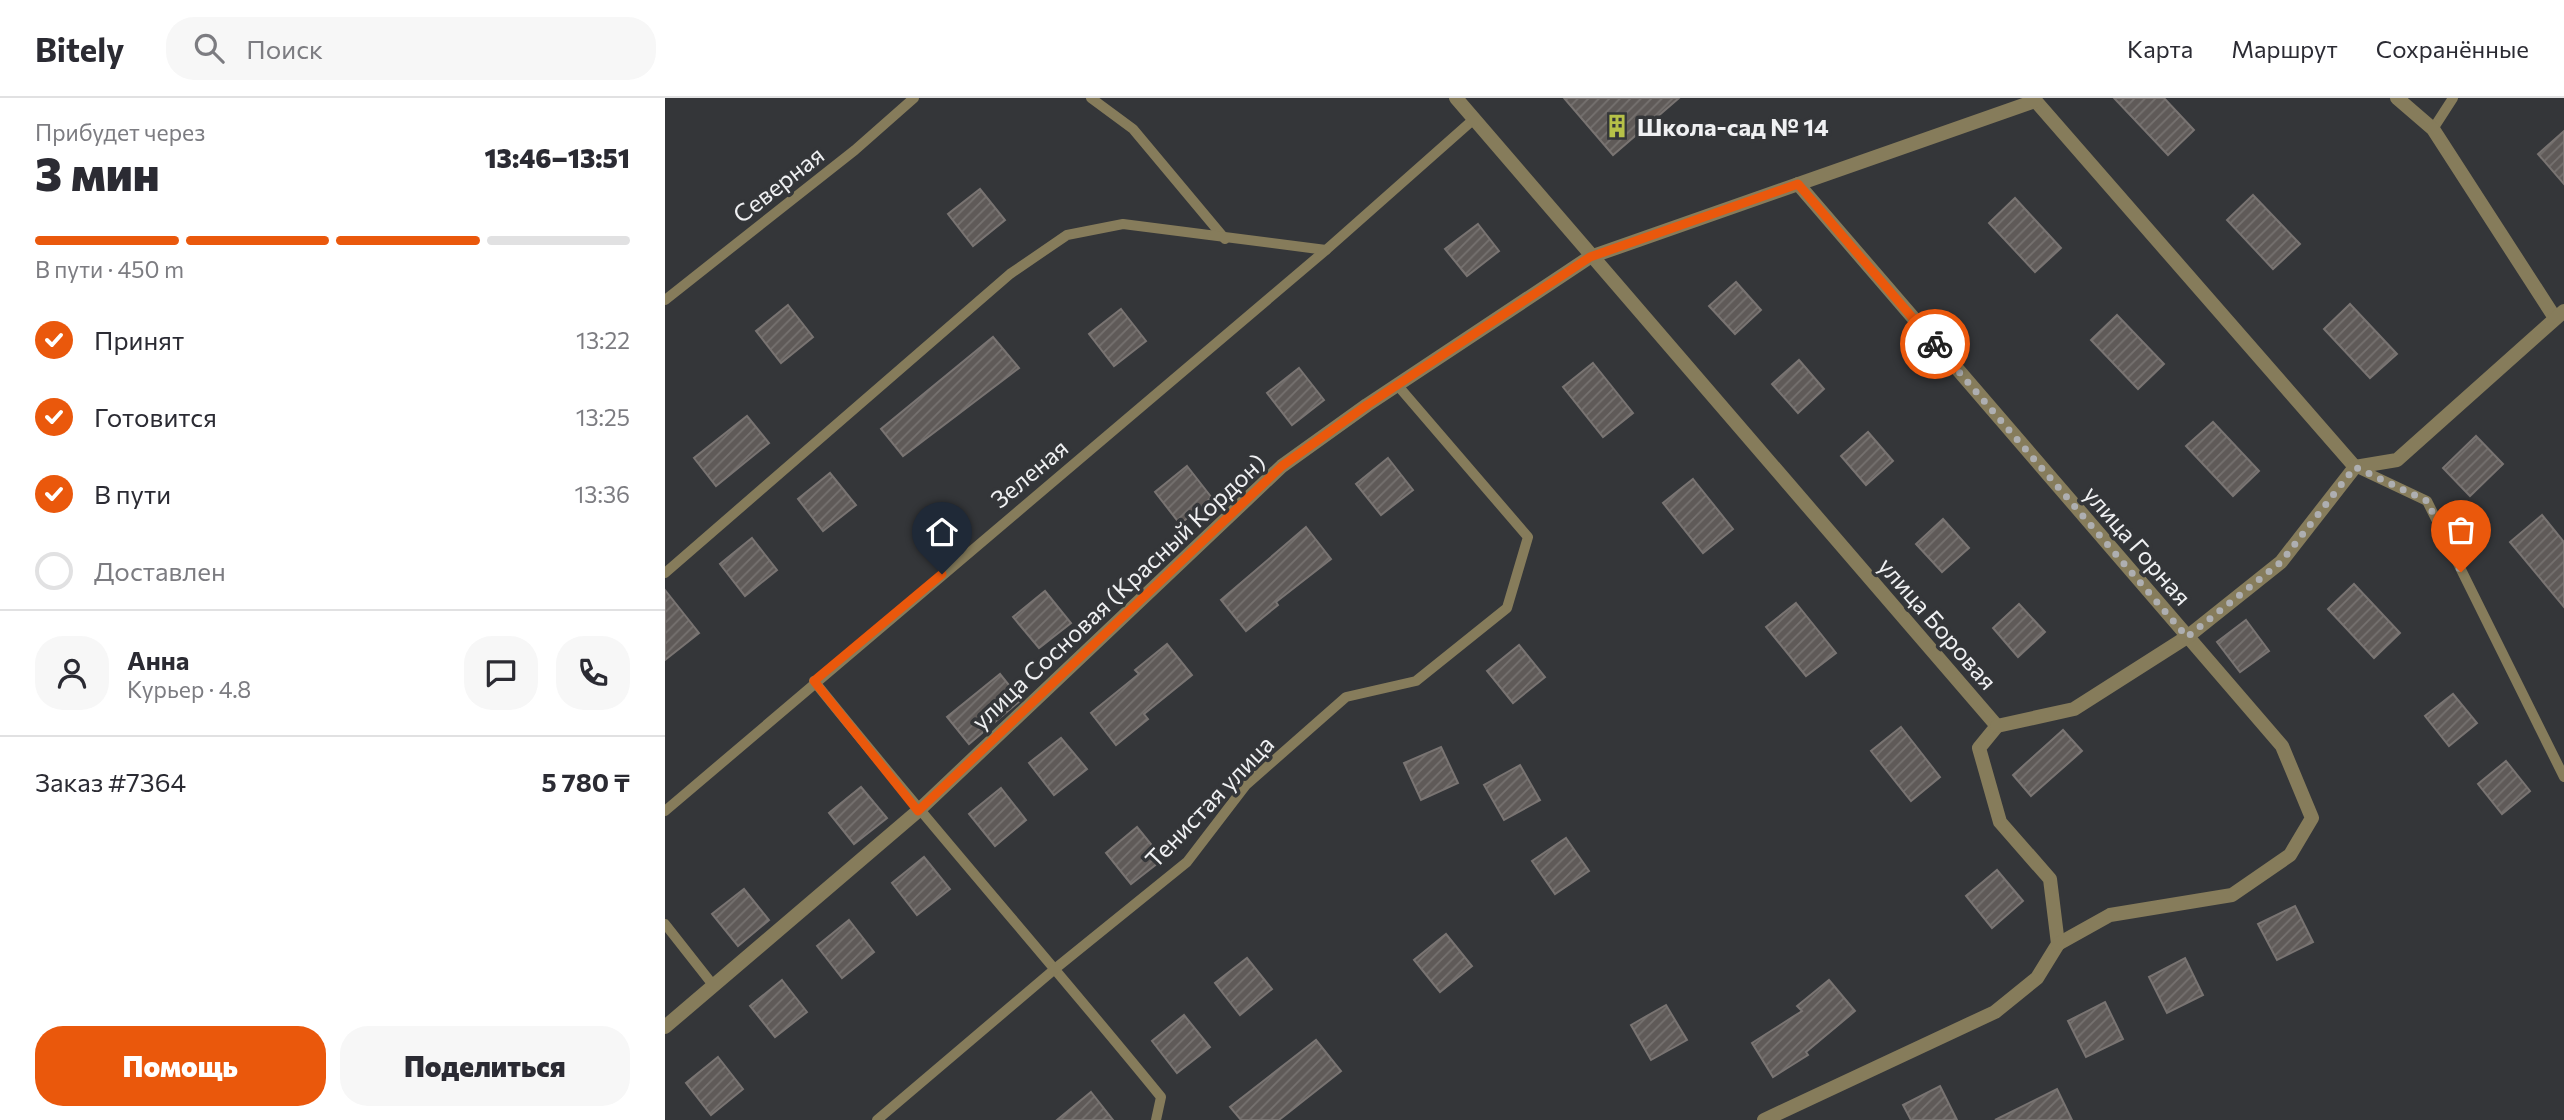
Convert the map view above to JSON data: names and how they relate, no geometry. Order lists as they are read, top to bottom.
{
  "streets": {
    "street": ["улица Горная", "улица Сосновая (Красный Кордон)", "улица Боровая"],
    "lane": ["Северная", "Зеленая", "Тенистая улица"]
  },
  "crossings": [
    ["Зеленая", "улица Боровая"],
    ["улица Горная", "улица Сосновая (Красный Кордон)"],
    ["улица Горная", "улица Боровая"],
    ["улица Сосновая (Красный Кордон)", "улица Боровая"],
    ["улица Сосновая (Красный Кордон)", "Тенистая улица"]
  ],
  "places": {
    "building": ["Школа-сад № 14"]
  },
  "page": {
    "header": "Bitely",
    "search": "Поиск",
    "nav": ["Карта", "Маршрут", "Сохранённые"],
    "heading": ["3 мин", "Прибудет через", "13:46–13:51"],
    "panel": [
      "Анна",
      "Курьер · 4.8",
      "Заказ #7364",
      "5 780 ₸"
    ],
    "bar": "В пути · 450 m",
    "list": [
      ["Принят", "13:22"],
      ["Готовится", "13:25"],
      ["В пути", "13:36"],
      "Доставлен"
    ],
    "buttons": ["Помощь", "Поделиться"]
  }
}
